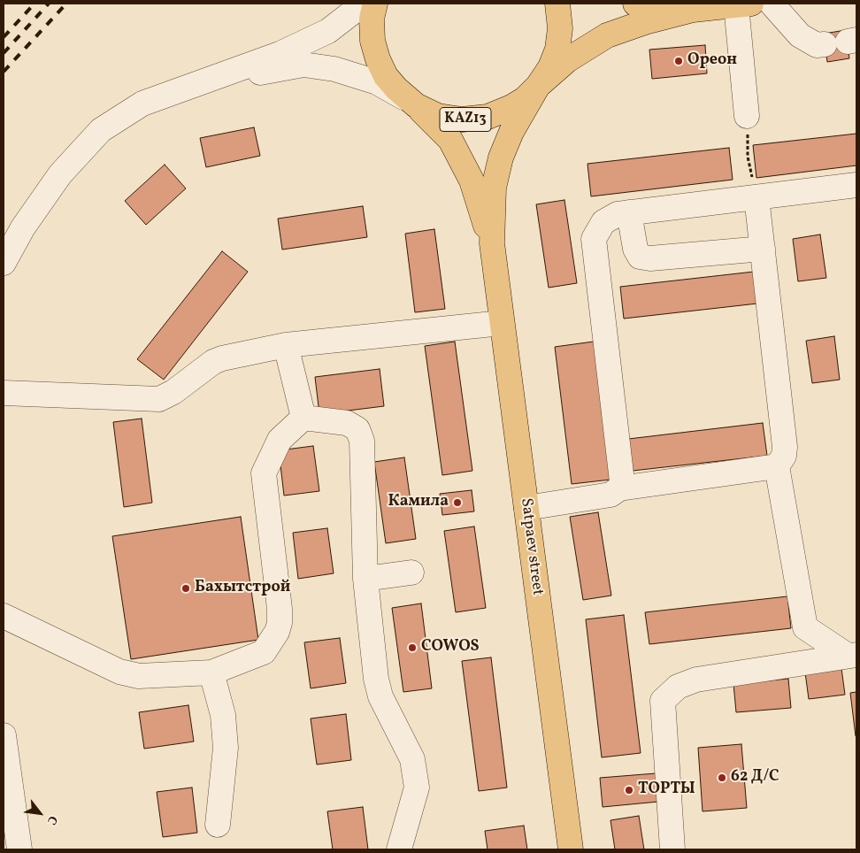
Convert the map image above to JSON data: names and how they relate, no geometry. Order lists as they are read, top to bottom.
{
  "streets": {
    "main road": ["KAZ13", "Satpaev street"]
  },
  "places": [
    "Ореон",
    "Камила",
    "Бахытстрой",
    "COWOS",
    "62 Д/С",
    "ТОРТЫ"
  ],
  "north": "bottom right"
}
